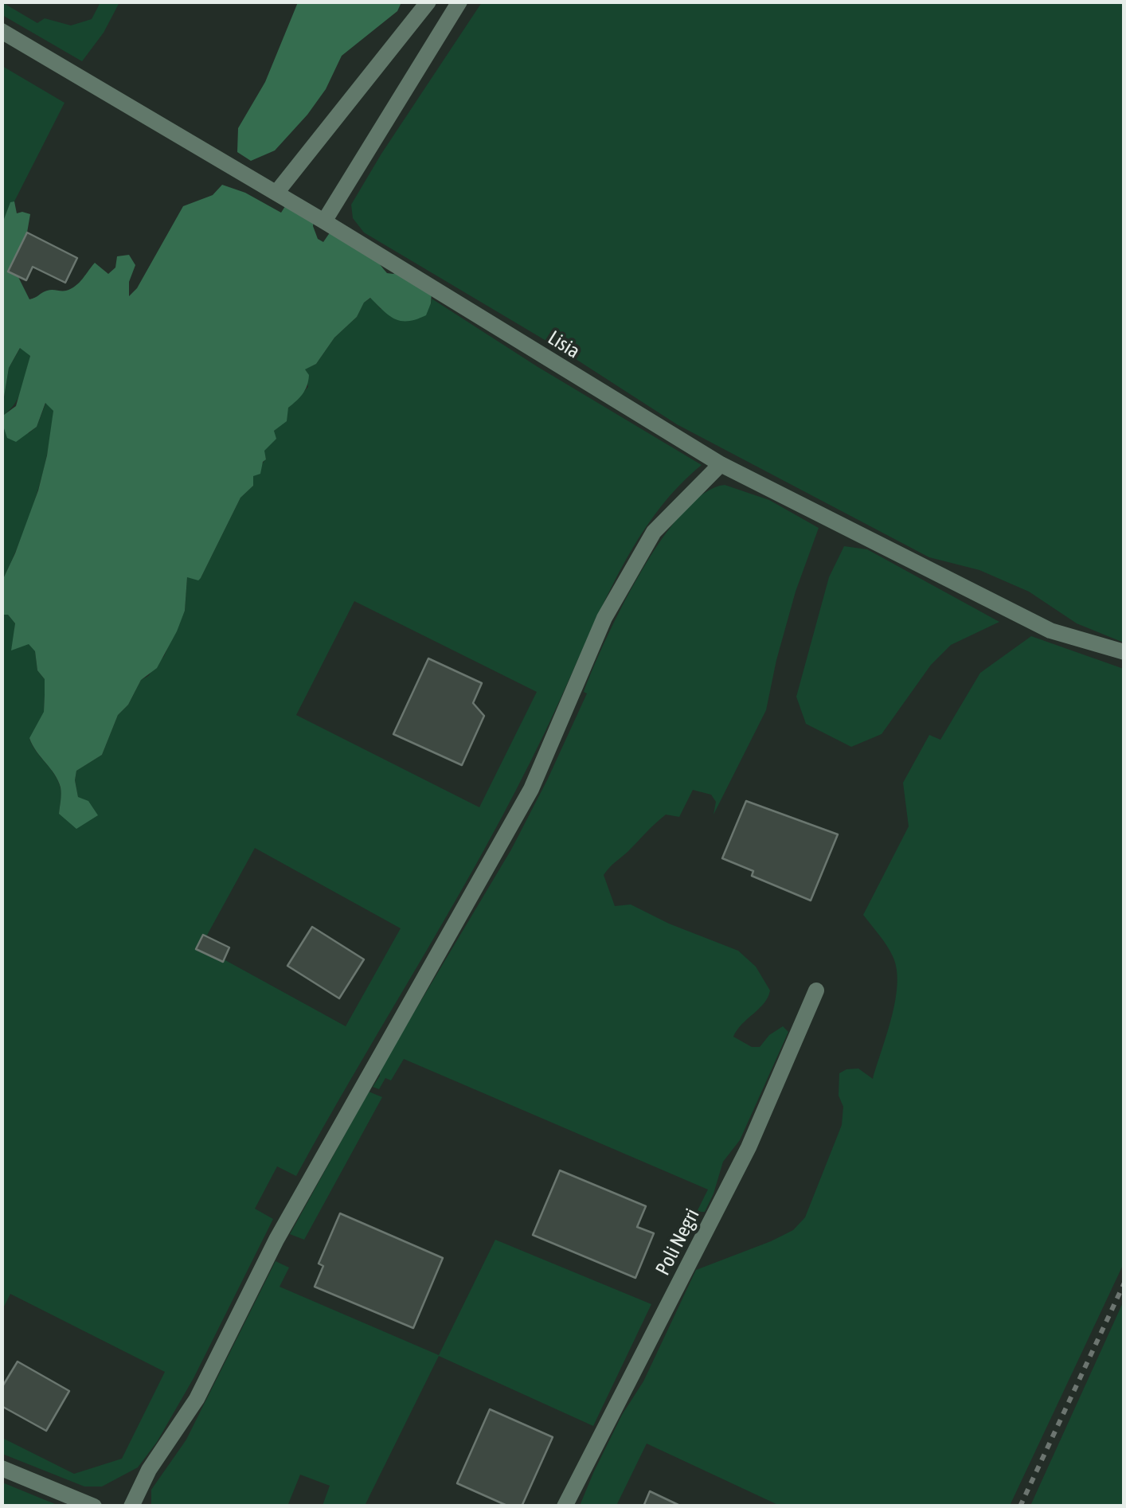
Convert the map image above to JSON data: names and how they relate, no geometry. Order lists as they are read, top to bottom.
{
  "streets": {
    "street": ["Lisia", "Poli Negri"]
  }
}
